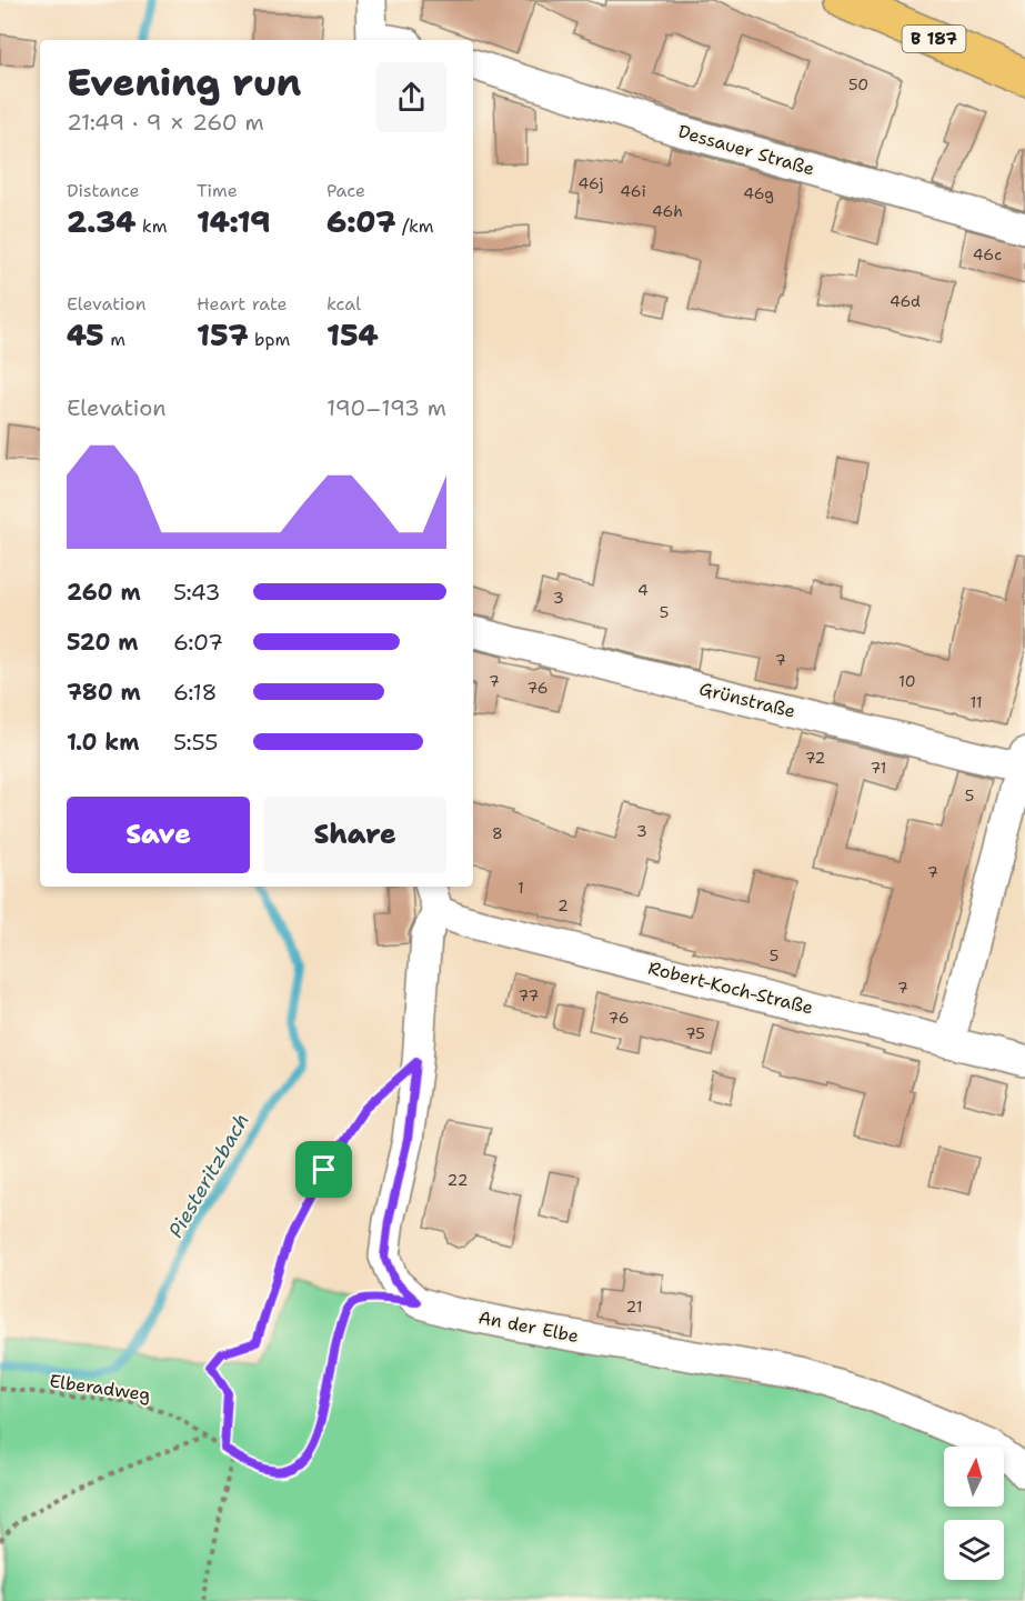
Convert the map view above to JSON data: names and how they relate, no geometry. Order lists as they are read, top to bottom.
{
  "streets": {
    "main road": ["B 187"],
    "street": [
      "Dessauer Straße",
      "Grünstraße",
      "Robert-Koch-Straße",
      "An der Elbe"
    ],
    "path": ["Elberadweg"]
  },
  "crossings": [
    ["Robert-Koch-Straße", "An der Elbe"],
    ["An der Elbe", "Elberadweg"]
  ],
  "water": ["Piesteritzbach"],
  "house_numbers": [
    "50",
    "46j",
    "46i",
    "46g",
    "46h",
    "46c",
    "46d",
    "4",
    "3",
    "5",
    "7",
    "7",
    "10",
    "76",
    "11",
    "72",
    "71",
    "5",
    "3",
    "8",
    "7",
    "1",
    "2",
    "5",
    "7",
    "77",
    "76",
    "75",
    "22",
    "21"
  ],
  "north": "top",
  "page": {
    "heading": ["Evening run", "21:49 · 9 × 260 m"],
    "stats": [
      ["Distance", "2.34 km"],
      ["Time", "14:19"],
      ["Pace", "6:07 /km"],
      ["Elevation", "45 m"],
      ["Heart rate", "157 bpm"],
      ["kcal", "154"]
    ],
    "chart": ["Elevation", "190–193 m"],
    "list": [
      {
        "name": "260 m",
        "note": "5:43"
      },
      {
        "name": "520 m",
        "note": "6:07"
      },
      {
        "name": "780 m",
        "note": "6:18"
      },
      {
        "name": "1.0 km",
        "note": "5:55"
      }
    ],
    "buttons": ["Save", "Share"]
  }
}
